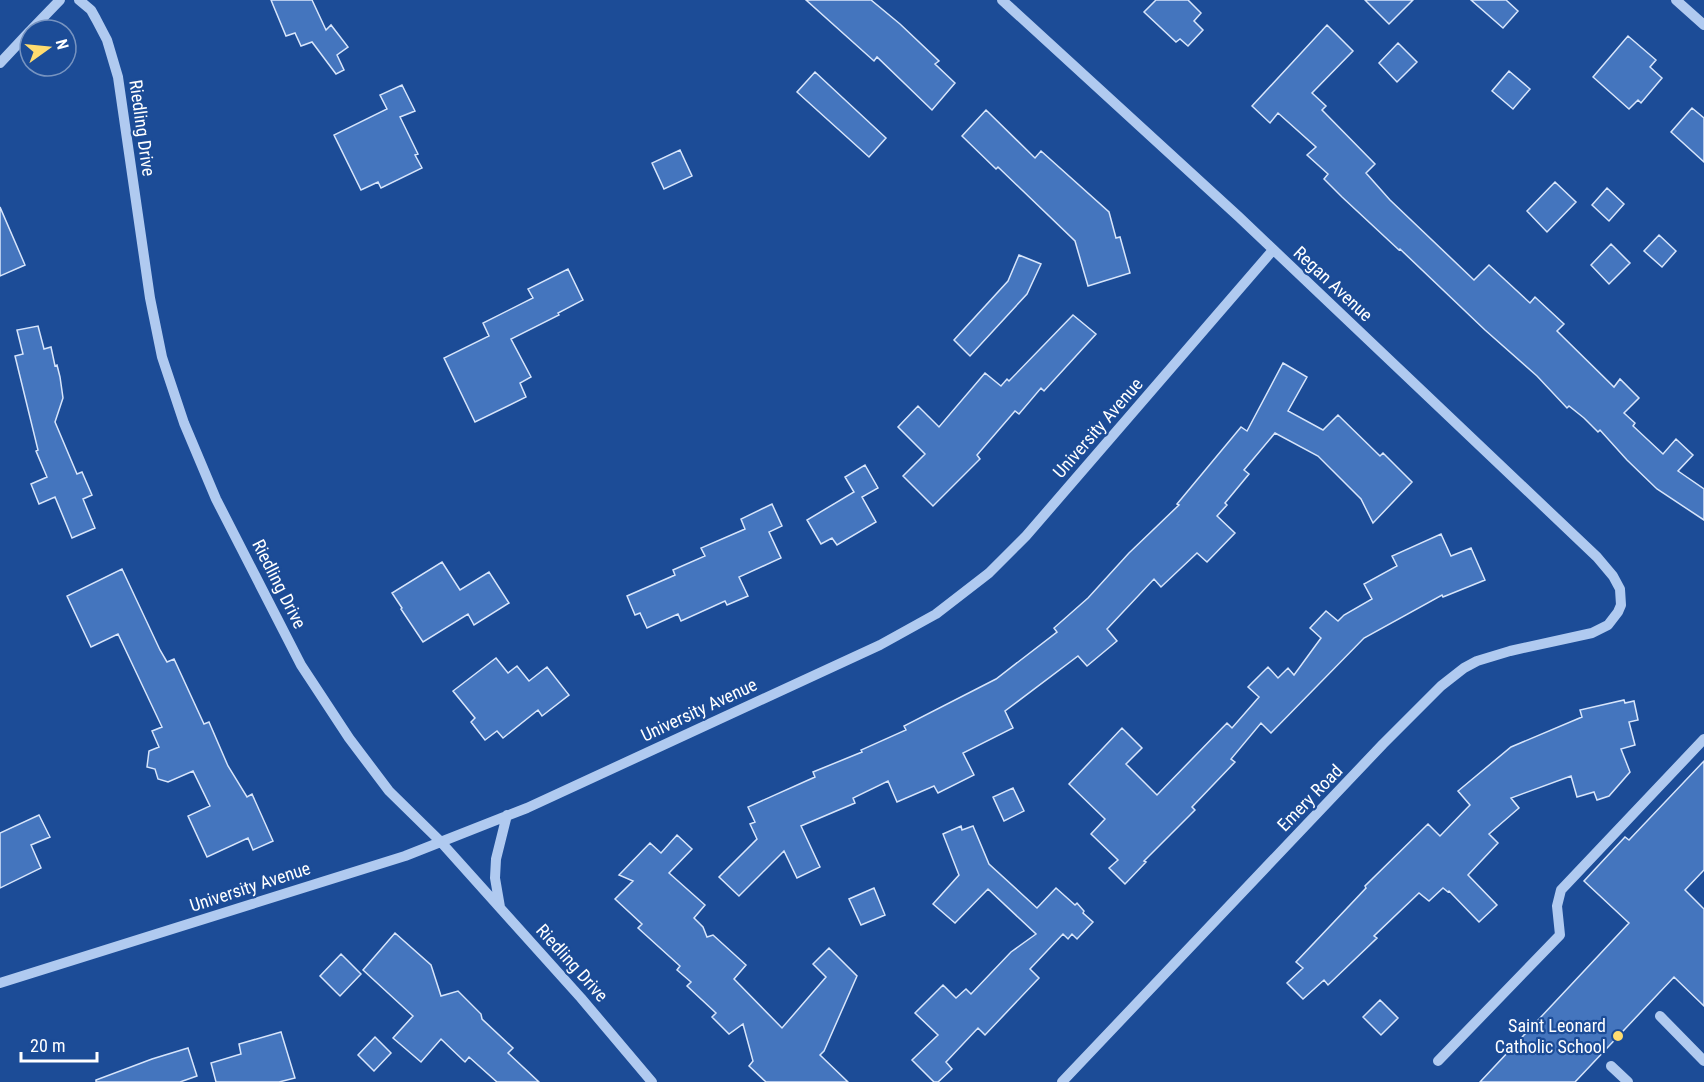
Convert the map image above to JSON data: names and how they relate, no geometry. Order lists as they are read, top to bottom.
{
  "streets": {
    "street": [
      "Riedling Drive",
      "Regan Avenue",
      "University Avenue",
      "Emery Road"
    ]
  },
  "crossings": [
    ["Riedling Drive", "University Avenue"],
    ["Regan Avenue", "University Avenue"],
    ["Regan Avenue", "Emery Road"]
  ],
  "places": ["Saint Leonard Catholic School"],
  "scale_bar": "20 m",
  "north": "right"
}
